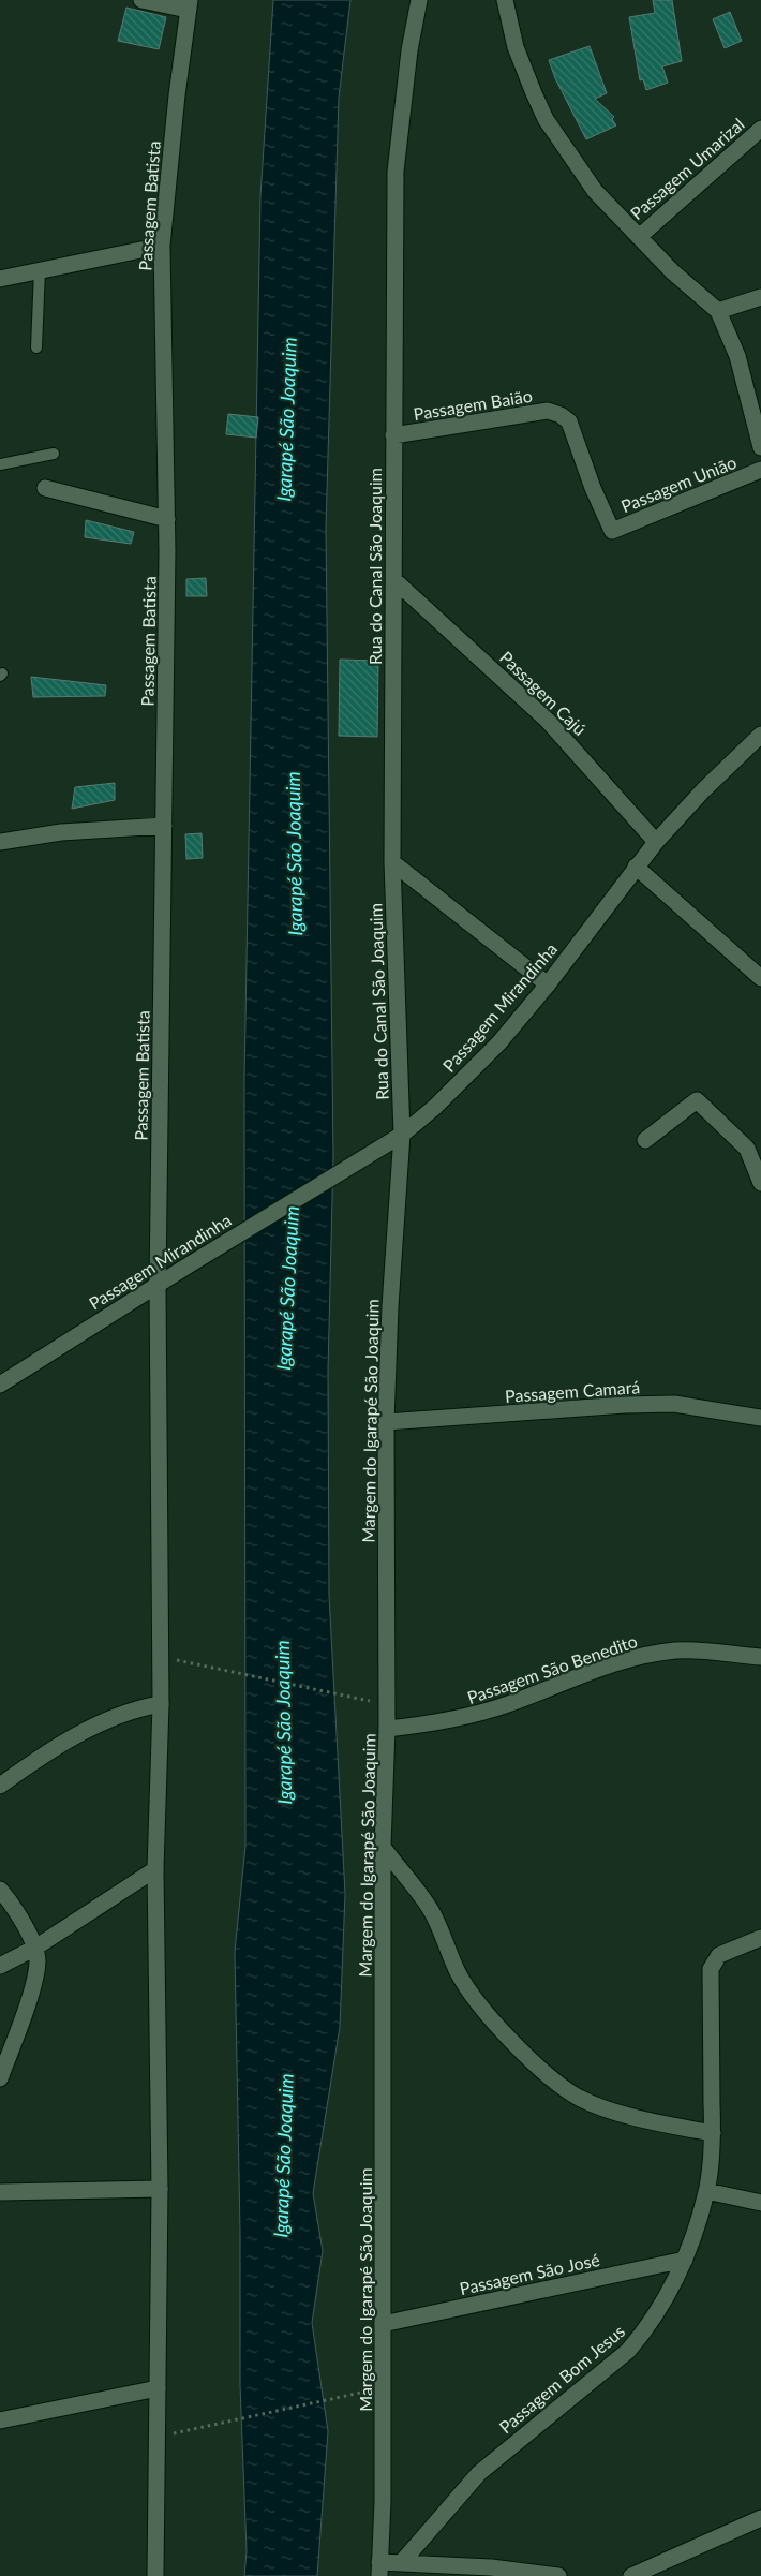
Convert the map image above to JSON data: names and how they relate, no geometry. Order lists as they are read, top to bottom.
{
  "streets": {
    "street": [
      "Passagem Umarizal",
      "Passagem Batista",
      "Passagem Baião",
      "Passagem União",
      "Rua do Canal São Joaquim",
      "Passagem Cajú",
      "Passagem Mirandinha",
      "Passagem Camará",
      "Margem do Igarapé São Joaquim",
      "Passagem São Benedito",
      "Passagem São José",
      "Passagem Bom Jesus"
    ]
  },
  "crossings": [
    ["Passagem Batista", "Passagem Mirandinha"],
    ["Passagem Baião", "Passagem União"],
    ["Passagem Baião", "Rua do Canal São Joaquim"],
    ["Rua do Canal São Joaquim", "Passagem Cajú"],
    ["Rua do Canal São Joaquim", "Passagem Mirandinha"],
    ["Rua do Canal São Joaquim", "Margem do Igarapé São Joaquim"],
    ["Passagem Cajú", "Passagem Mirandinha"],
    ["Passagem Mirandinha", "Margem do Igarapé São Joaquim"],
    ["Passagem Camará", "Margem do Igarapé São Joaquim"],
    ["Margem do Igarapé São Joaquim", "Passagem São Benedito"],
    ["Margem do Igarapé São Joaquim", "Passagem São José"],
    ["Passagem São José", "Passagem Bom Jesus"]
  ],
  "water": ["Igarapé São Joaquim"]
}
